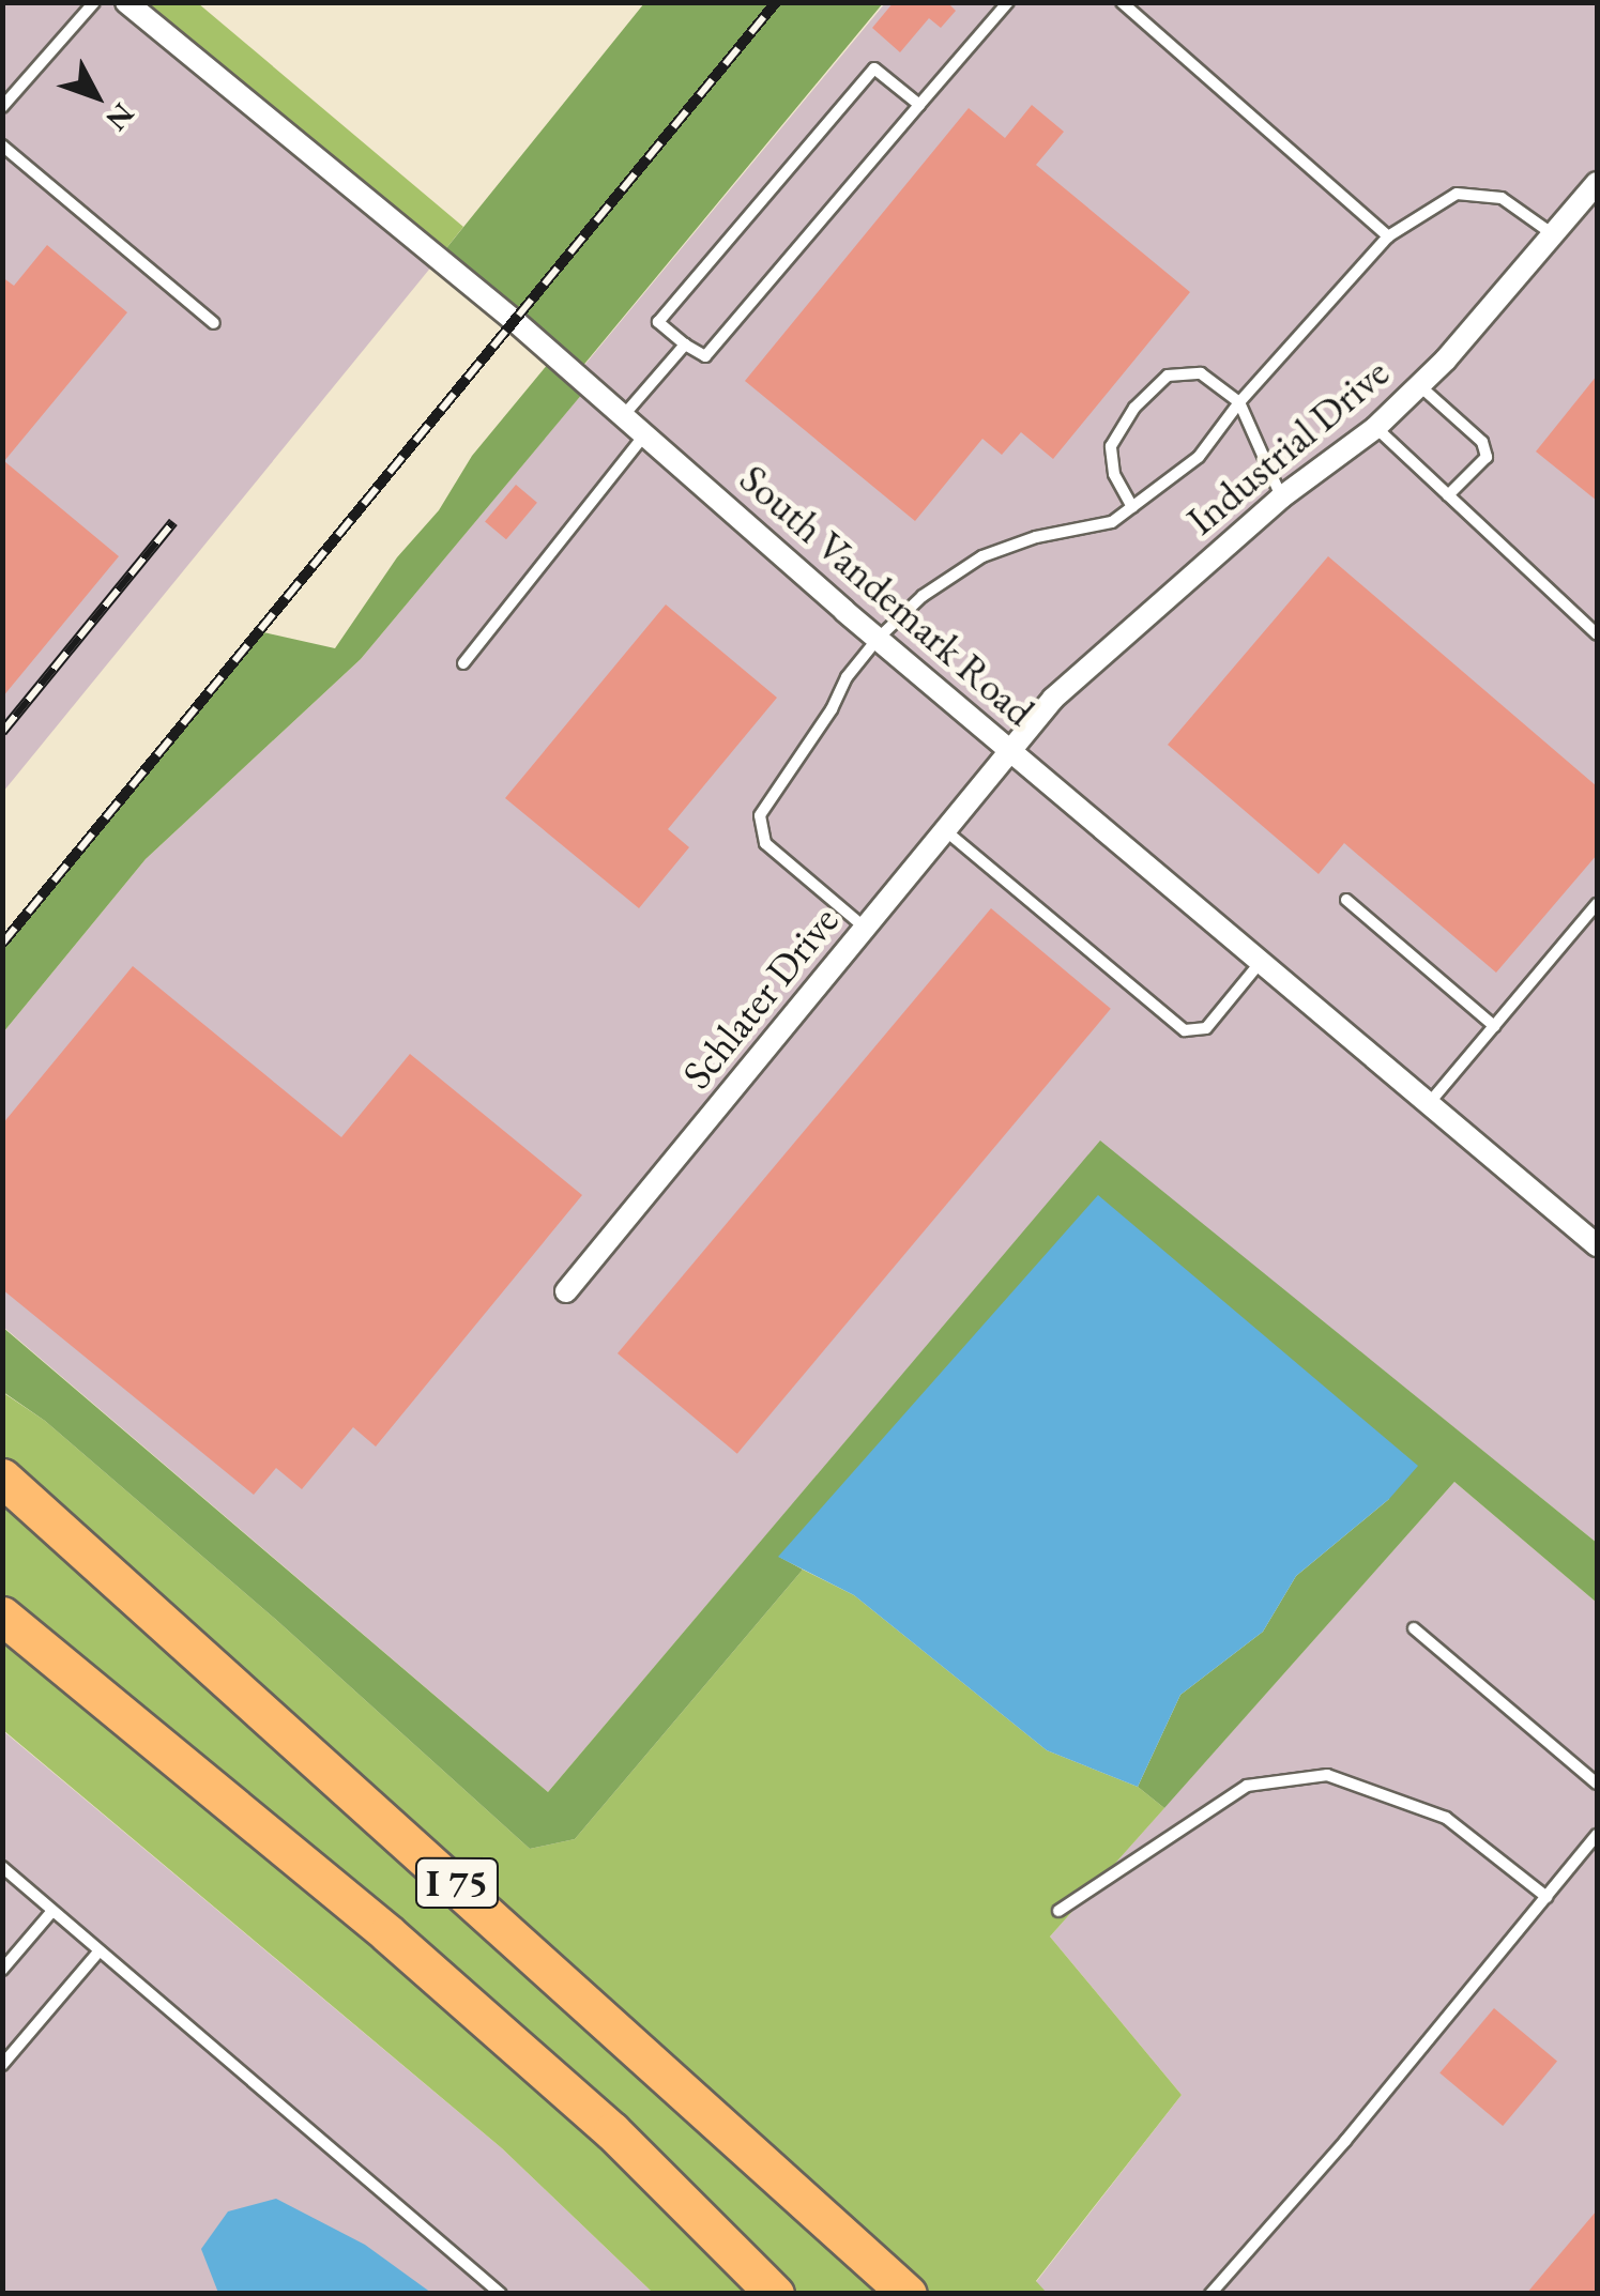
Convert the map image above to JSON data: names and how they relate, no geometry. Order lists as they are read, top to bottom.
{
  "streets": {
    "highway": ["I 75"],
    "street": ["Industrial Drive", "South Vandemark Road", "Schlater Drive"]
  },
  "crossings": [
    ["Industrial Drive", "South Vandemark Road"],
    ["Industrial Drive", "Schlater Drive"],
    ["South Vandemark Road", "Schlater Drive"]
  ],
  "north": "bottom right"
}
